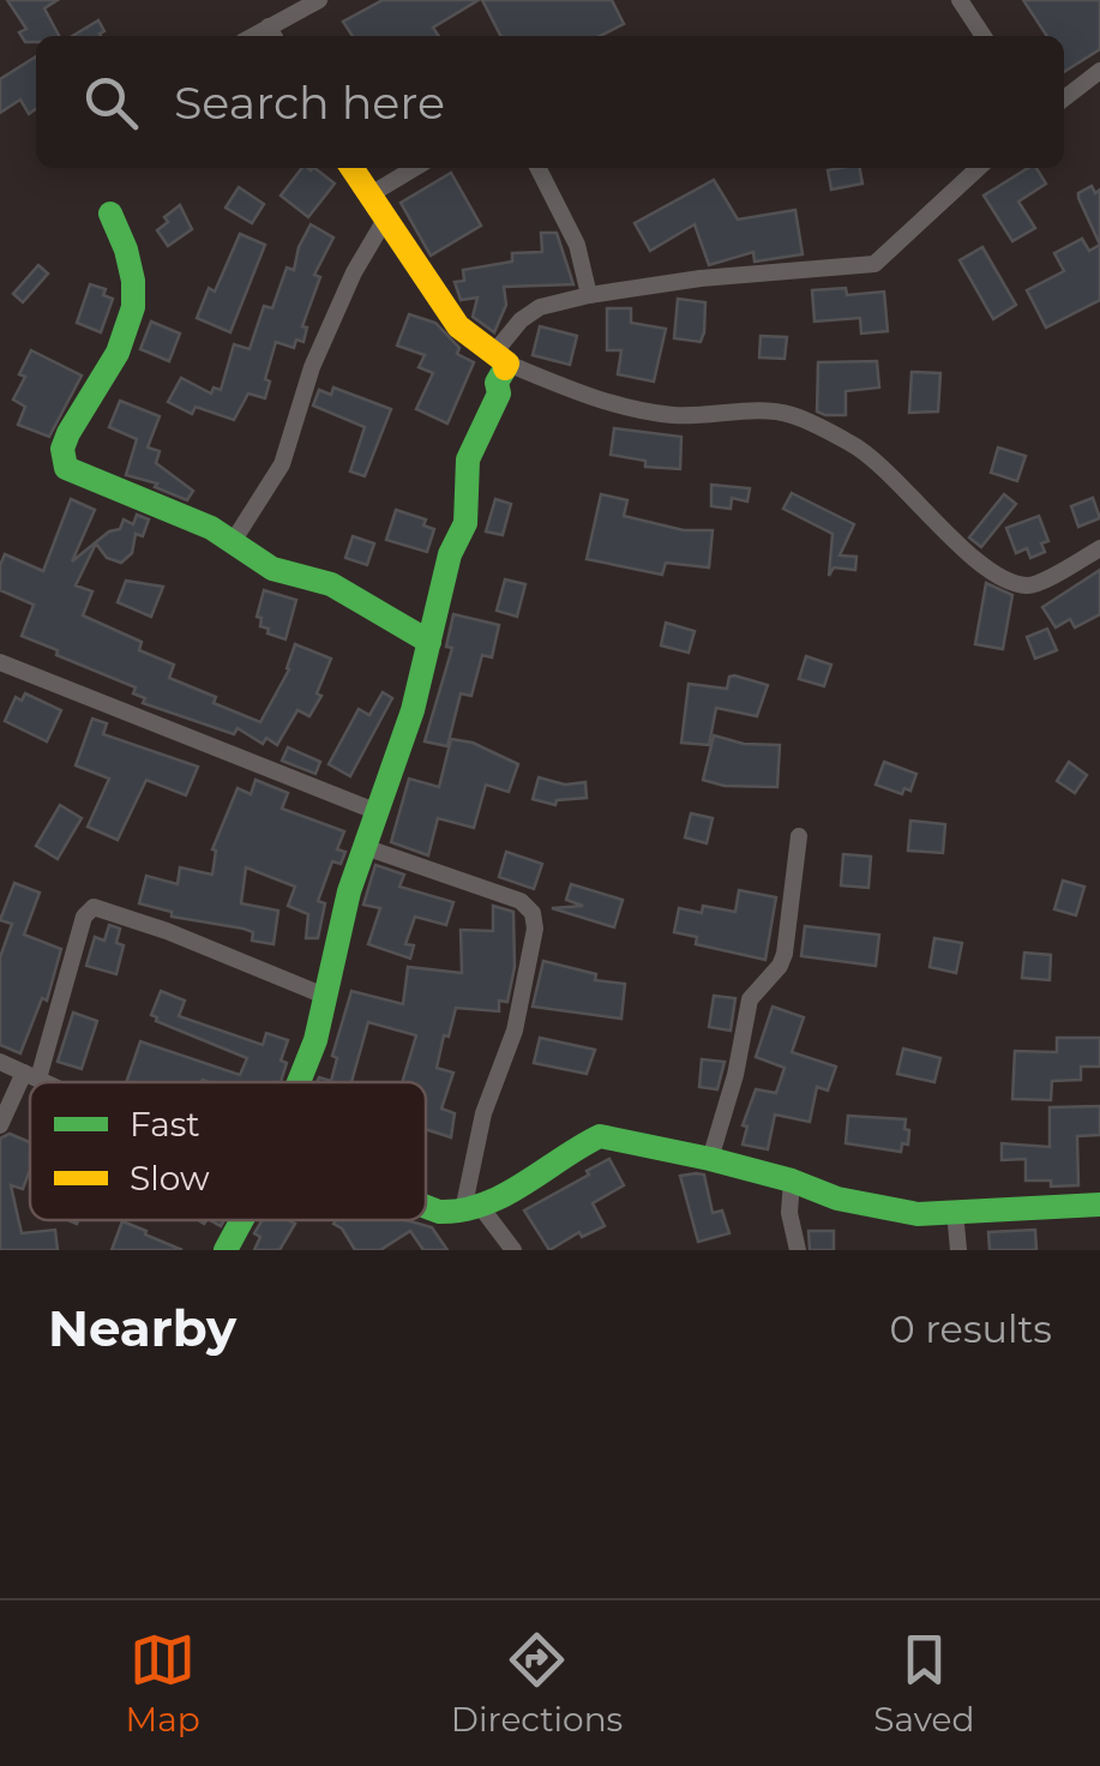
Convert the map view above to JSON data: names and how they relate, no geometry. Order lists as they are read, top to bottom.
{
  "legend": ["Fast", "Slow"],
  "page": {
    "search": "Search here",
    "heading": ["Nearby", "0 results"],
    "nav": ["Map", "Directions", "Saved"]
  }
}
